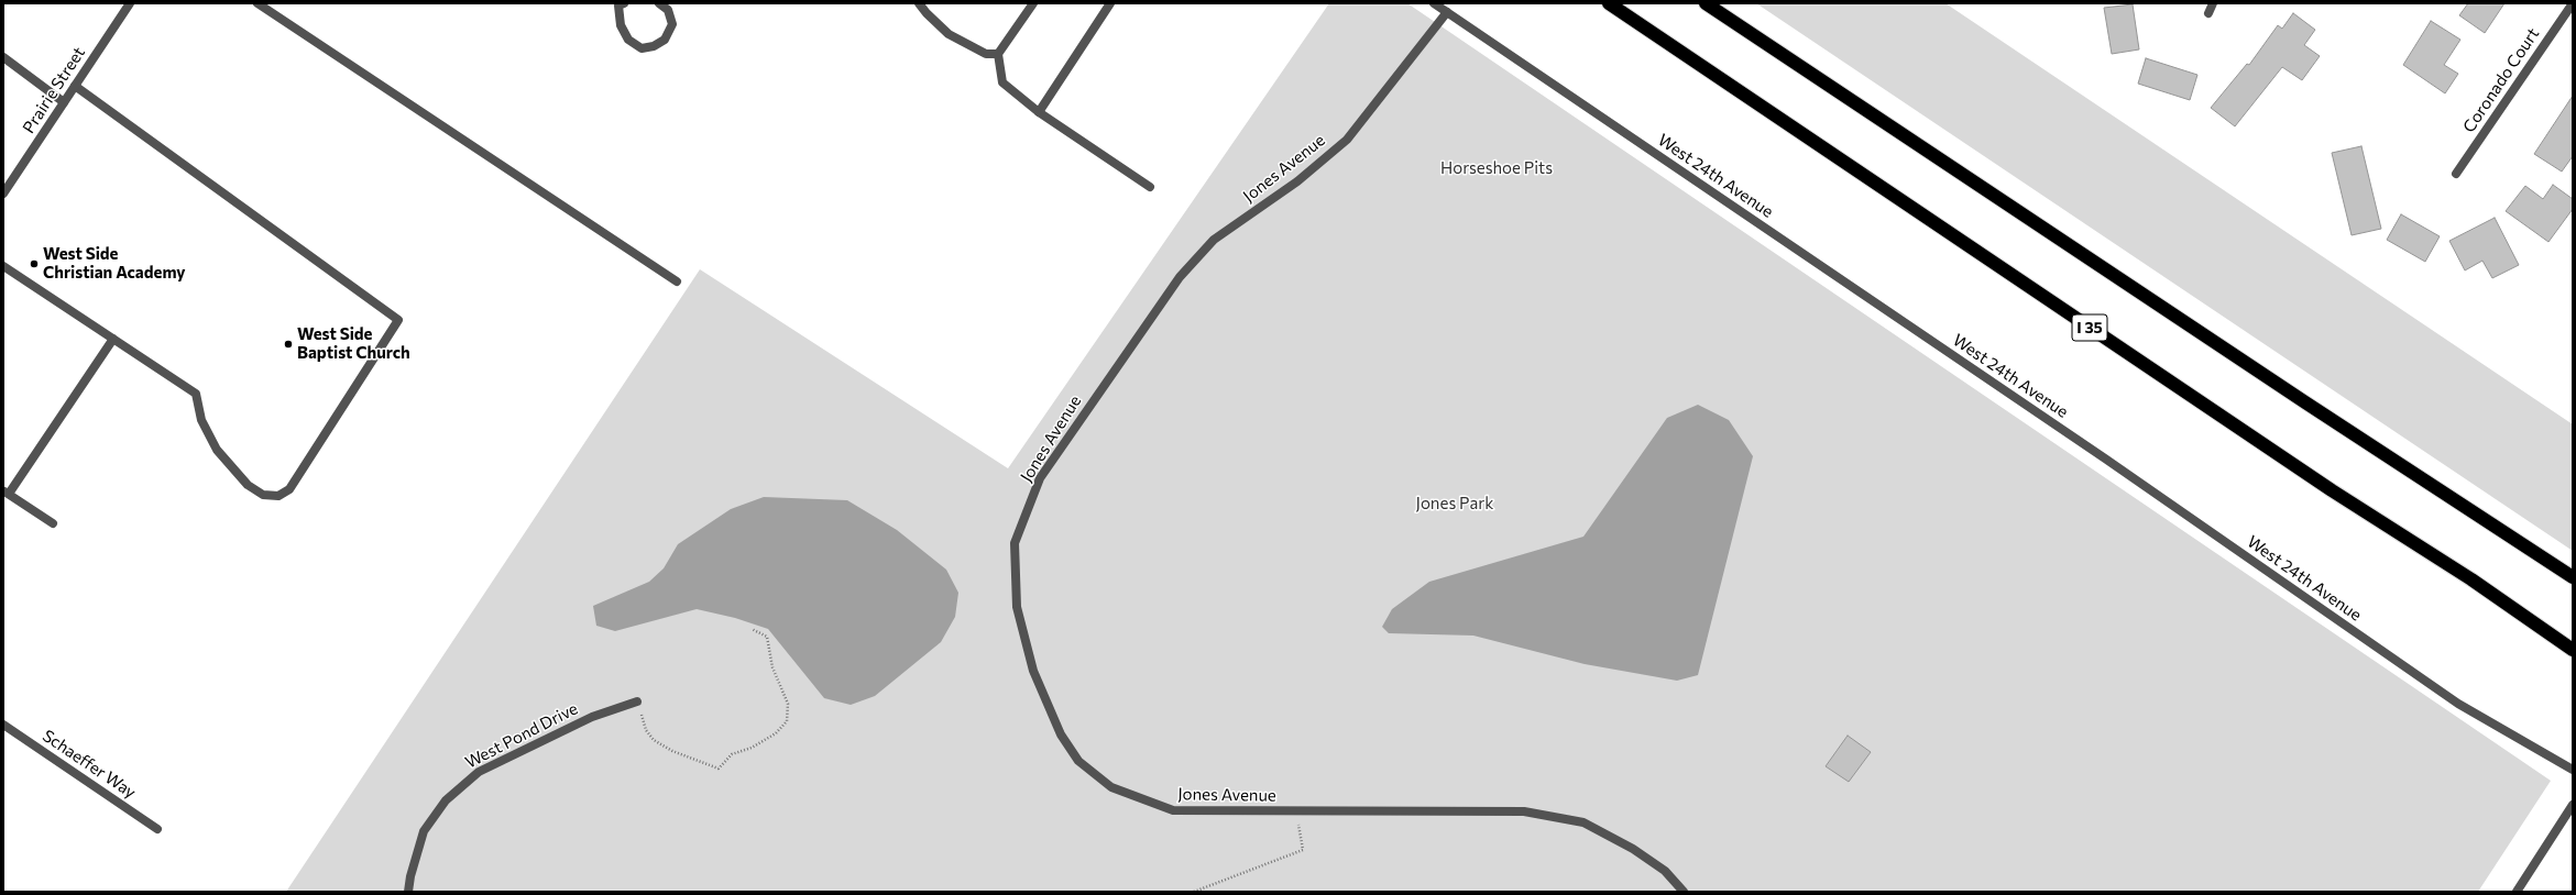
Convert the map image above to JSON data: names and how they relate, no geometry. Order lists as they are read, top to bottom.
{
  "streets": {
    "highway": ["I 35"],
    "street": [
      "Coronado Court",
      "Prairie Street",
      "Jones Avenue",
      "West 24th Avenue",
      "West Pond Drive",
      "Schaeffer Way"
    ]
  },
  "crossings": [
    ["Jones Avenue", "West 24th Avenue"]
  ],
  "parks": ["Horseshoe Pits", "Jones Park"],
  "places": ["West Side Christian Academy", "West Side Baptist Church"]
}
